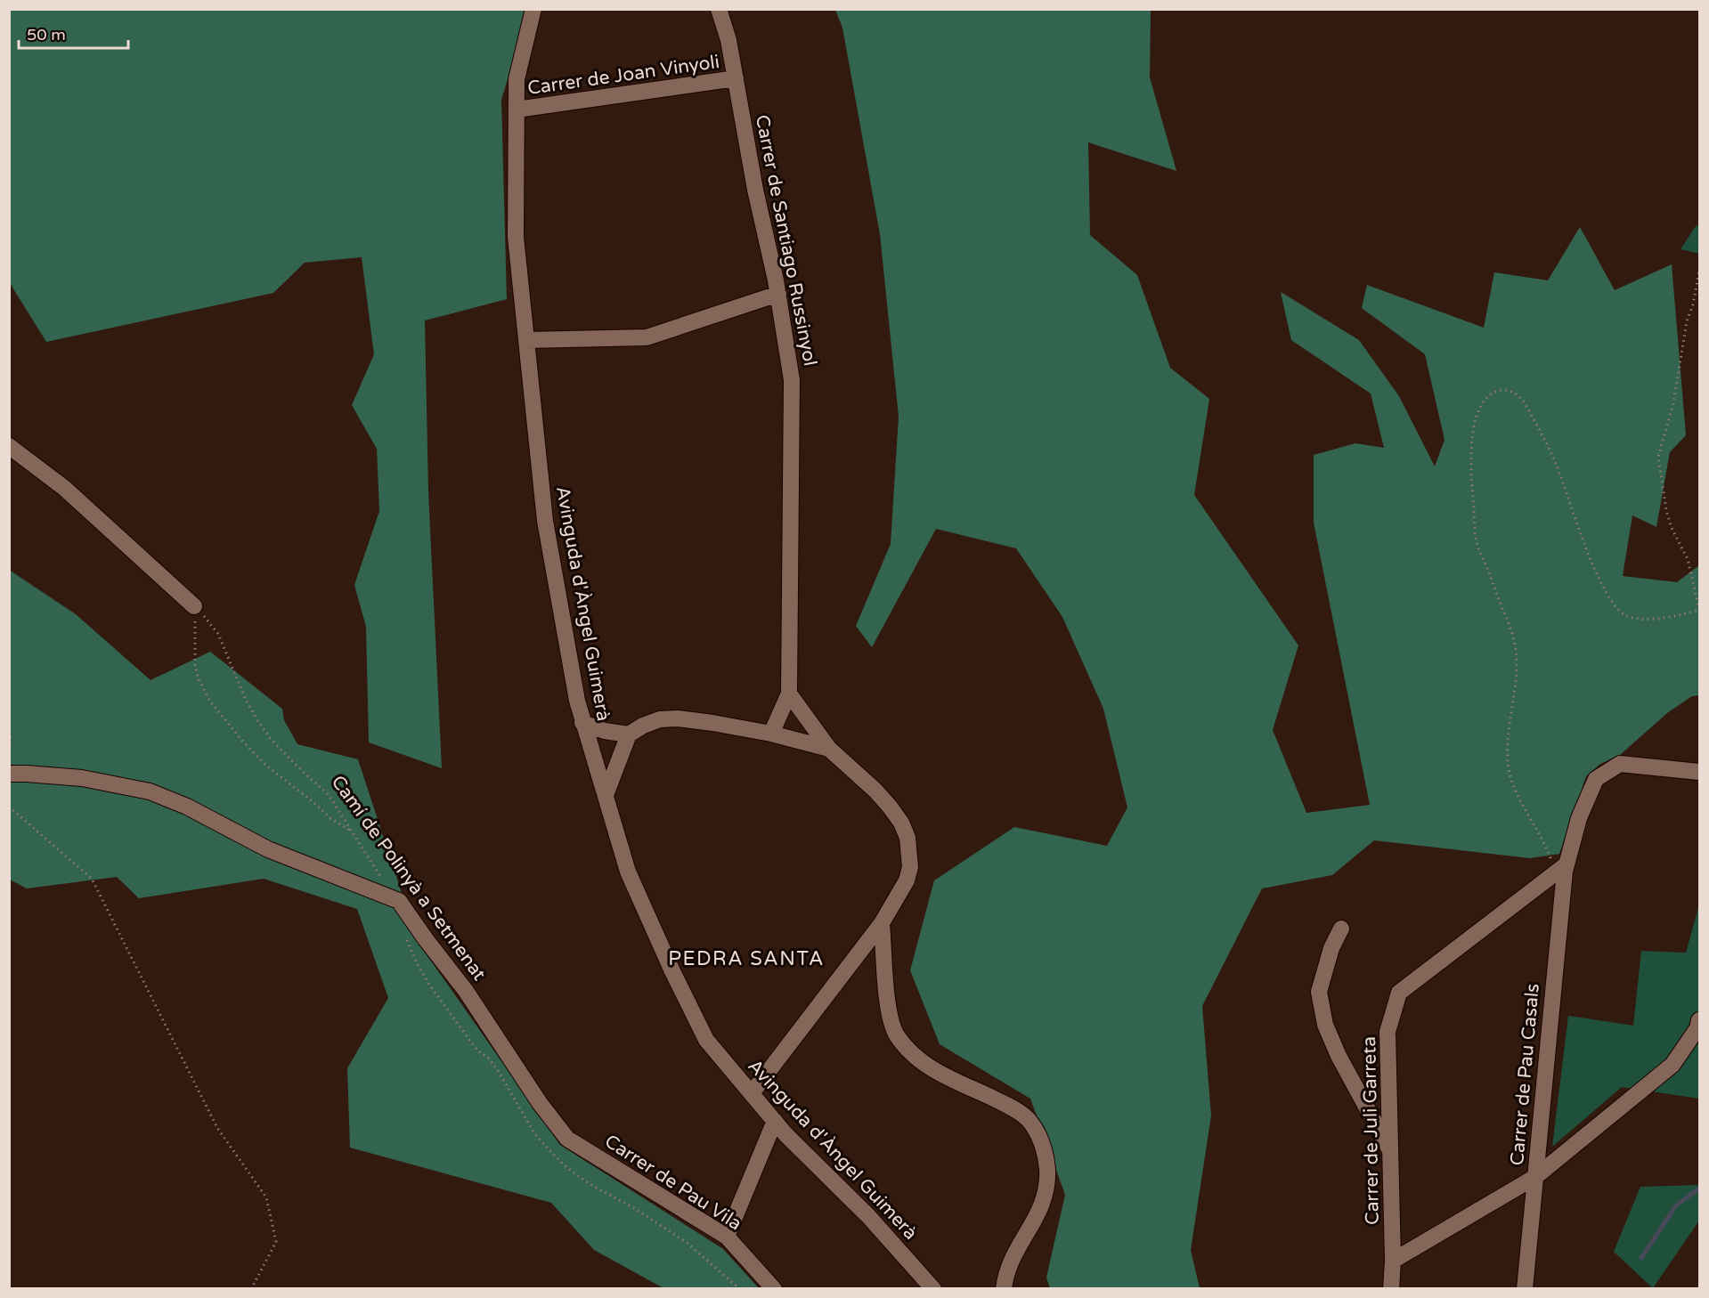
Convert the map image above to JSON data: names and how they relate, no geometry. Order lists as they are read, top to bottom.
{
  "streets": {
    "street": [
      "Carrer de Joan Vinyoli",
      "Carrer de Santiago Russinyol",
      "Avinguda d'Àngel Guimerà",
      "Camí de Polinyà a Setmenat",
      "Carrer de Pau Casals",
      "Carrer de Juli Garreta",
      "Carrer de Pau Vila"
    ]
  },
  "crossings": [
    ["Carrer de Joan Vinyoli", "Carrer de Santiago Russinyol"],
    ["Carrer de Joan Vinyoli", "Avinguda d'Àngel Guimerà"],
    ["Camí de Polinyà a Setmenat", "Carrer de Pau Vila"],
    ["Carrer de Pau Casals", "Carrer de Juli Garreta"]
  ],
  "districts": ["PEDRA SANTA"],
  "scale_bar": "50 m"
}
